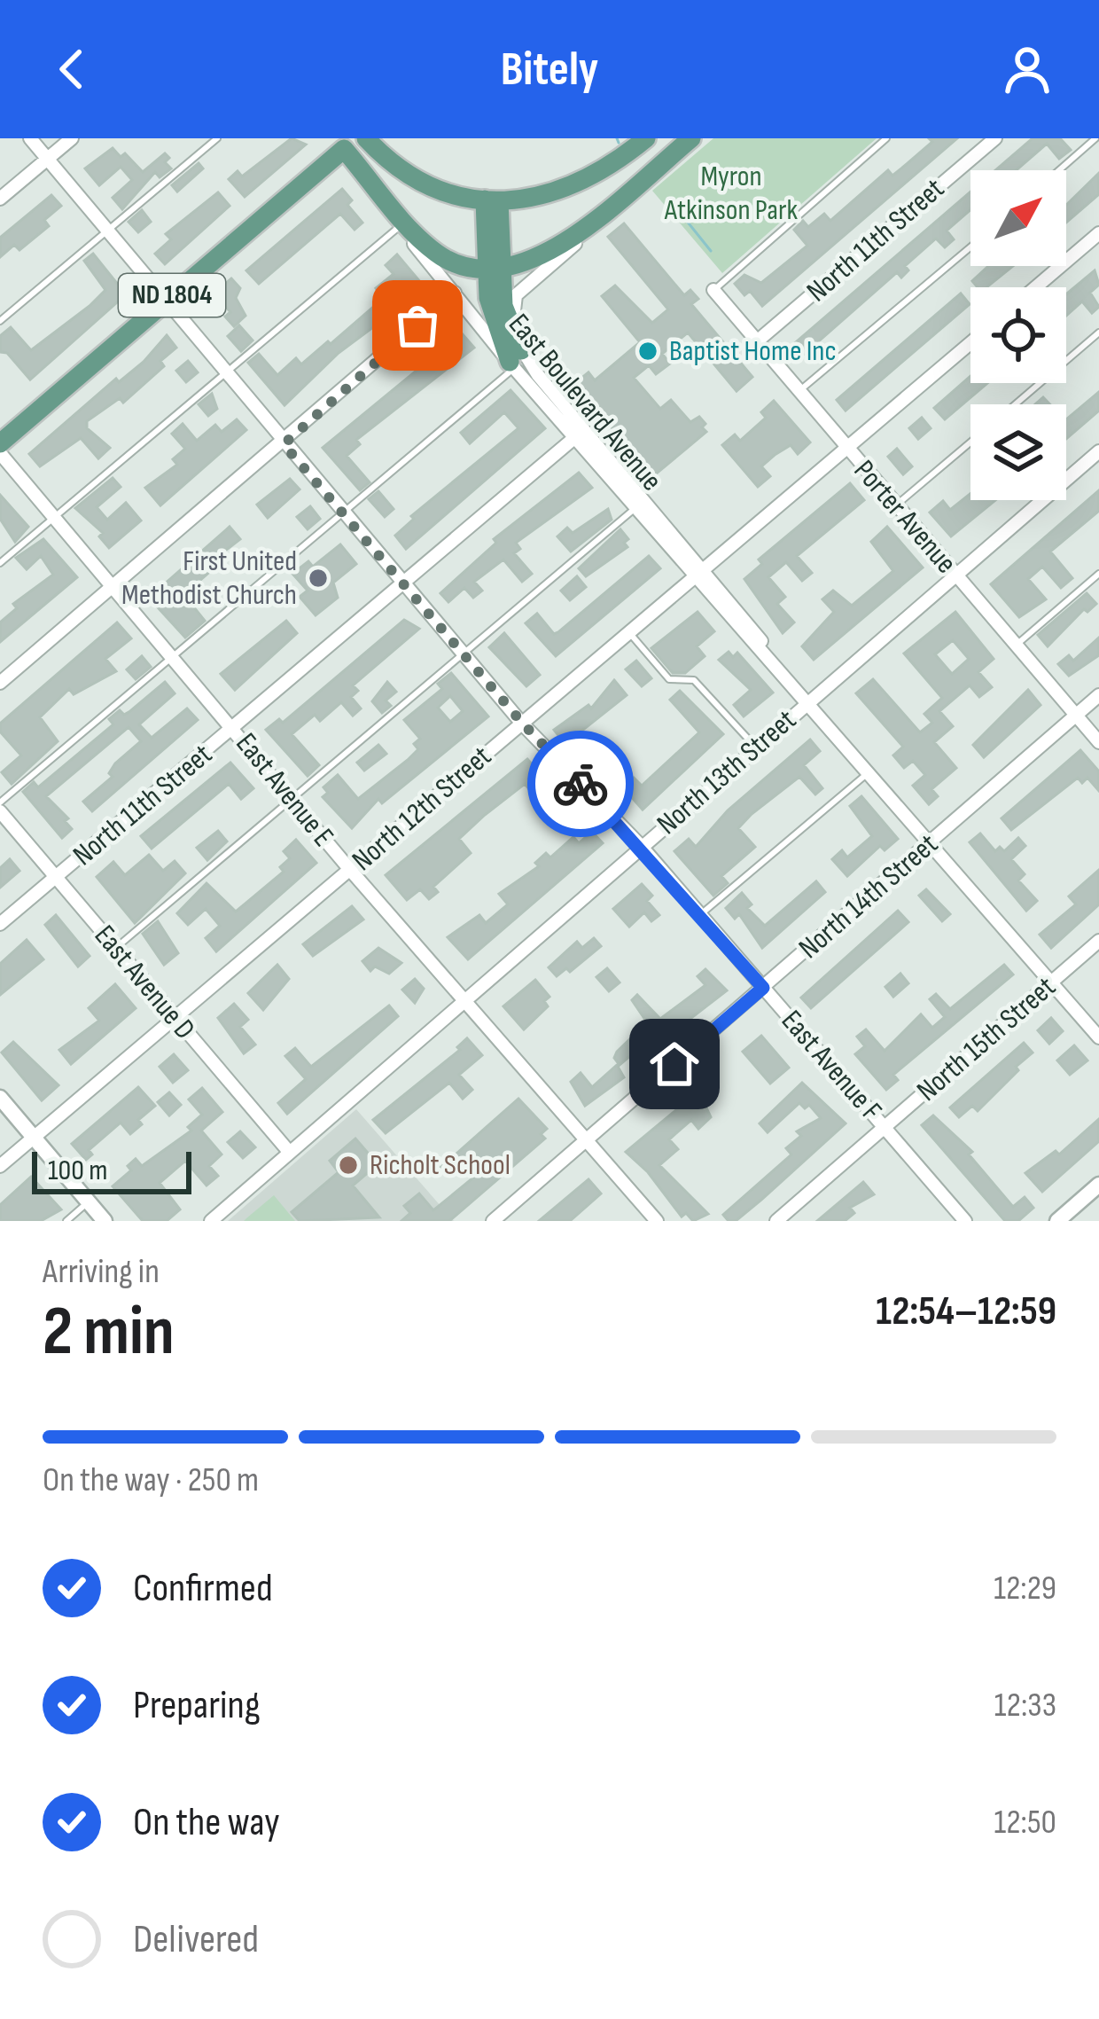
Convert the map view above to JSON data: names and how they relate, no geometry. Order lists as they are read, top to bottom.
{
  "streets": {
    "main road": ["ND 1804", "East Boulevard Avenue"],
    "street": [
      "North 11th Street",
      "Porter Avenue",
      "North 13th Street",
      "East Avenue E",
      "North 12th Street",
      "North 14th Street",
      "East Avenue D",
      "North 15th Street",
      "East Avenue F"
    ]
  },
  "crossings": [
    ["North 11th Street", "East Boulevard Avenue"],
    ["North 11th Street", "Porter Avenue"],
    ["North 11th Street", "East Avenue E"],
    ["North 11th Street", "East Avenue D"],
    ["North 11th Street", "East Avenue F"],
    ["ND 1804", "East Boulevard Avenue"],
    ["ND 1804", "East Avenue F"],
    ["East Boulevard Avenue", "North 13th Street"],
    ["East Boulevard Avenue", "North 12th Street"],
    ["East Boulevard Avenue", "North 14th Street"],
    ["East Boulevard Avenue", "North 15th Street"],
    ["Porter Avenue", "North 13th Street"],
    ["Porter Avenue", "North 12th Street"],
    ["Porter Avenue", "North 14th Street"],
    ["North 13th Street", "East Avenue E"],
    ["North 13th Street", "East Avenue D"],
    ["North 13th Street", "East Avenue F"],
    ["East Avenue E", "North 12th Street"],
    ["East Avenue E", "North 14th Street"],
    ["North 12th Street", "East Avenue D"],
    ["North 12th Street", "East Avenue F"],
    ["North 14th Street", "East Avenue F"],
    ["North 15th Street", "East Avenue F"]
  ],
  "parks": ["Myron Atkinson Park"],
  "places": ["Baptist Home Inc", "First United Methodist Church", "Richolt School"],
  "scale_bar": "100 m",
  "north": "top right",
  "page": {
    "header": "Bitely",
    "scale": "100 m",
    "heading": ["2 min", "Arriving in", "12:54–12:59"],
    "bar": "On the way · 250 m",
    "list": [
      ["Confirmed", "12:29"],
      ["Preparing", "12:33"],
      ["On the way", "12:50"],
      "Delivered"
    ]
  }
}
